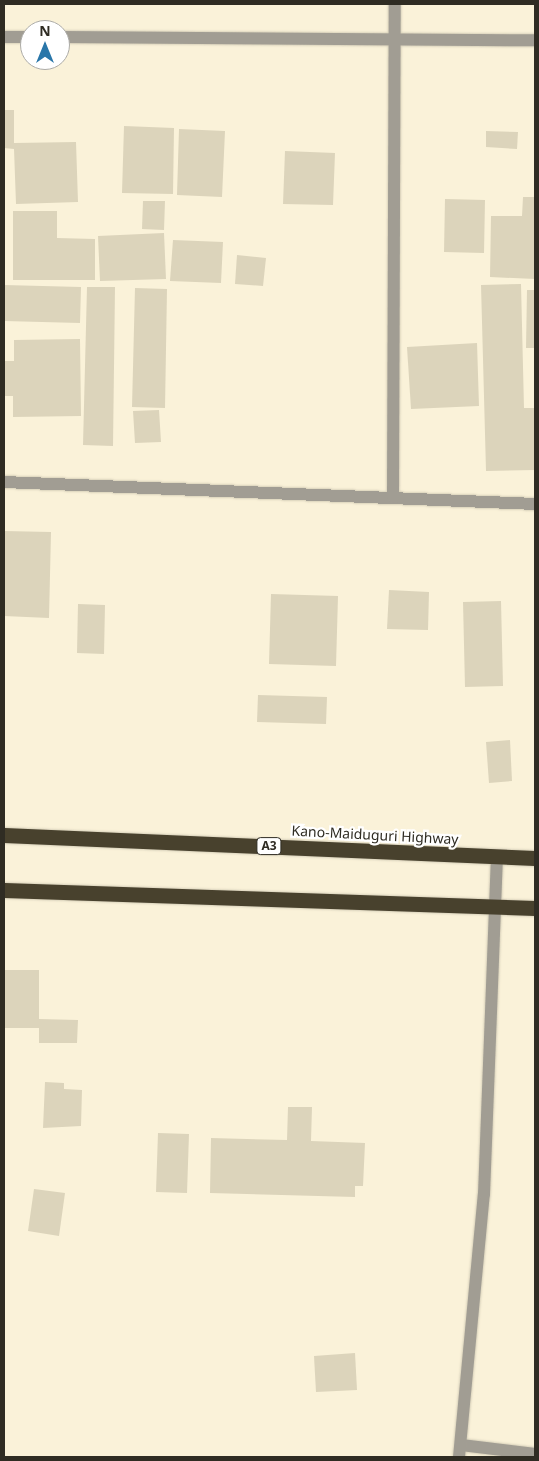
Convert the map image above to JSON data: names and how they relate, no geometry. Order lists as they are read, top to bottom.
{
  "streets": {
    "highway": ["Kano-Maiduguri Highway", "A3"]
  },
  "north": "top"
}
